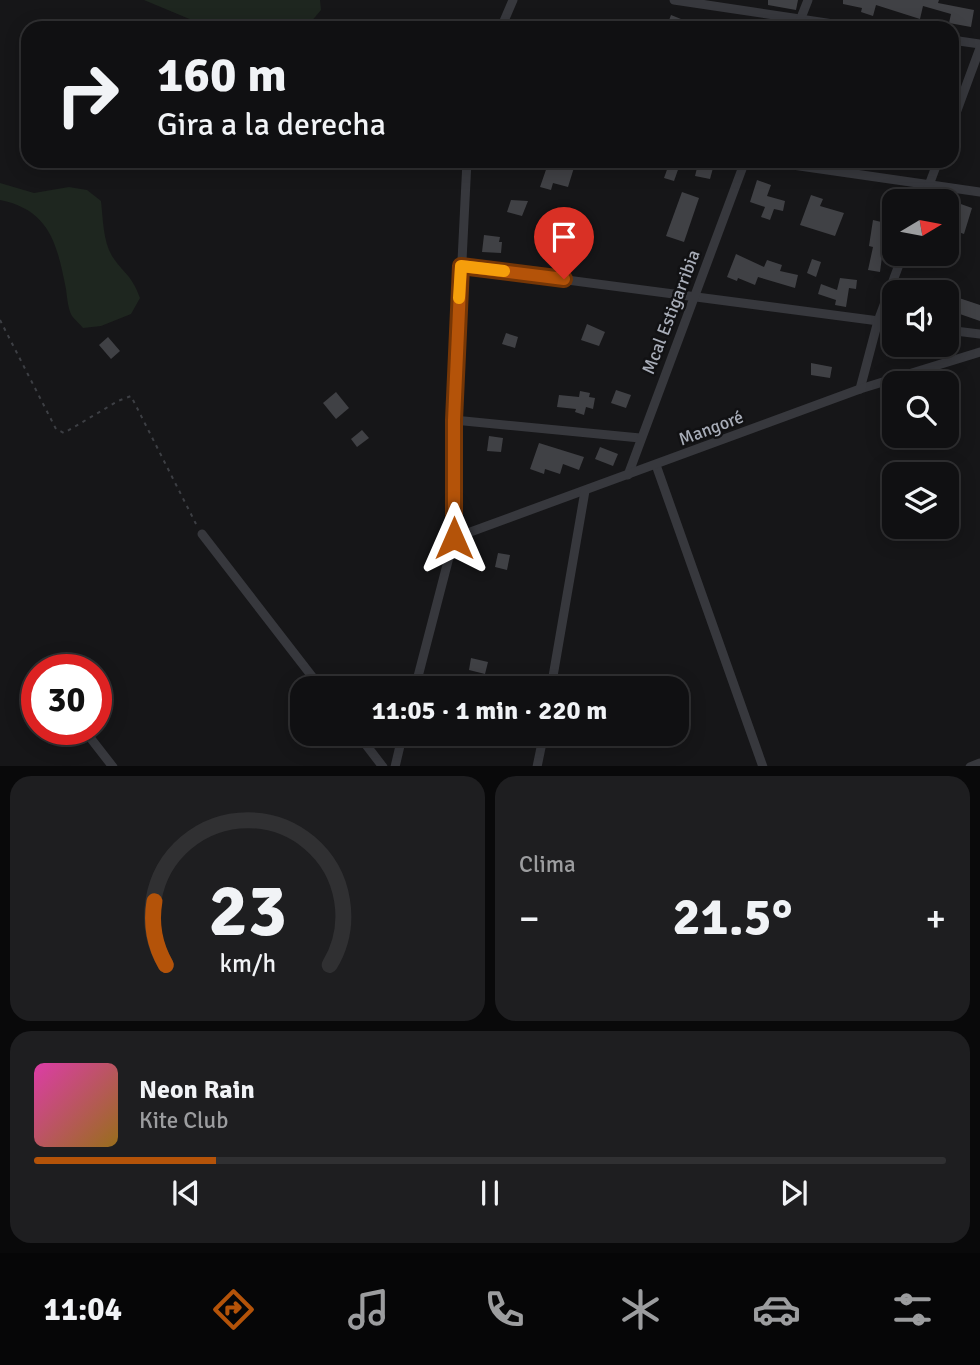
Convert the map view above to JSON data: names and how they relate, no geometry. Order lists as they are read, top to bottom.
{
  "streets": {
    "street": ["Mcal Estigarribia", "Mangoré"]
  },
  "crossings": [
    ["Mcal Estigarribia", "Mangoré"]
  ],
  "north": "right",
  "page": {
    "turn": ["160 m", "Gira a la derecha"],
    "limit": "30",
    "trip": "11:05 · 1 min · 220 m",
    "tile": "Clima",
    "heat": ["−", "21.5°", "+"],
    "song": ["Neon Rain", "Kite Club"],
    "tabs": "11:04",
    "gauge": ["23", "km/h"]
  }
}
